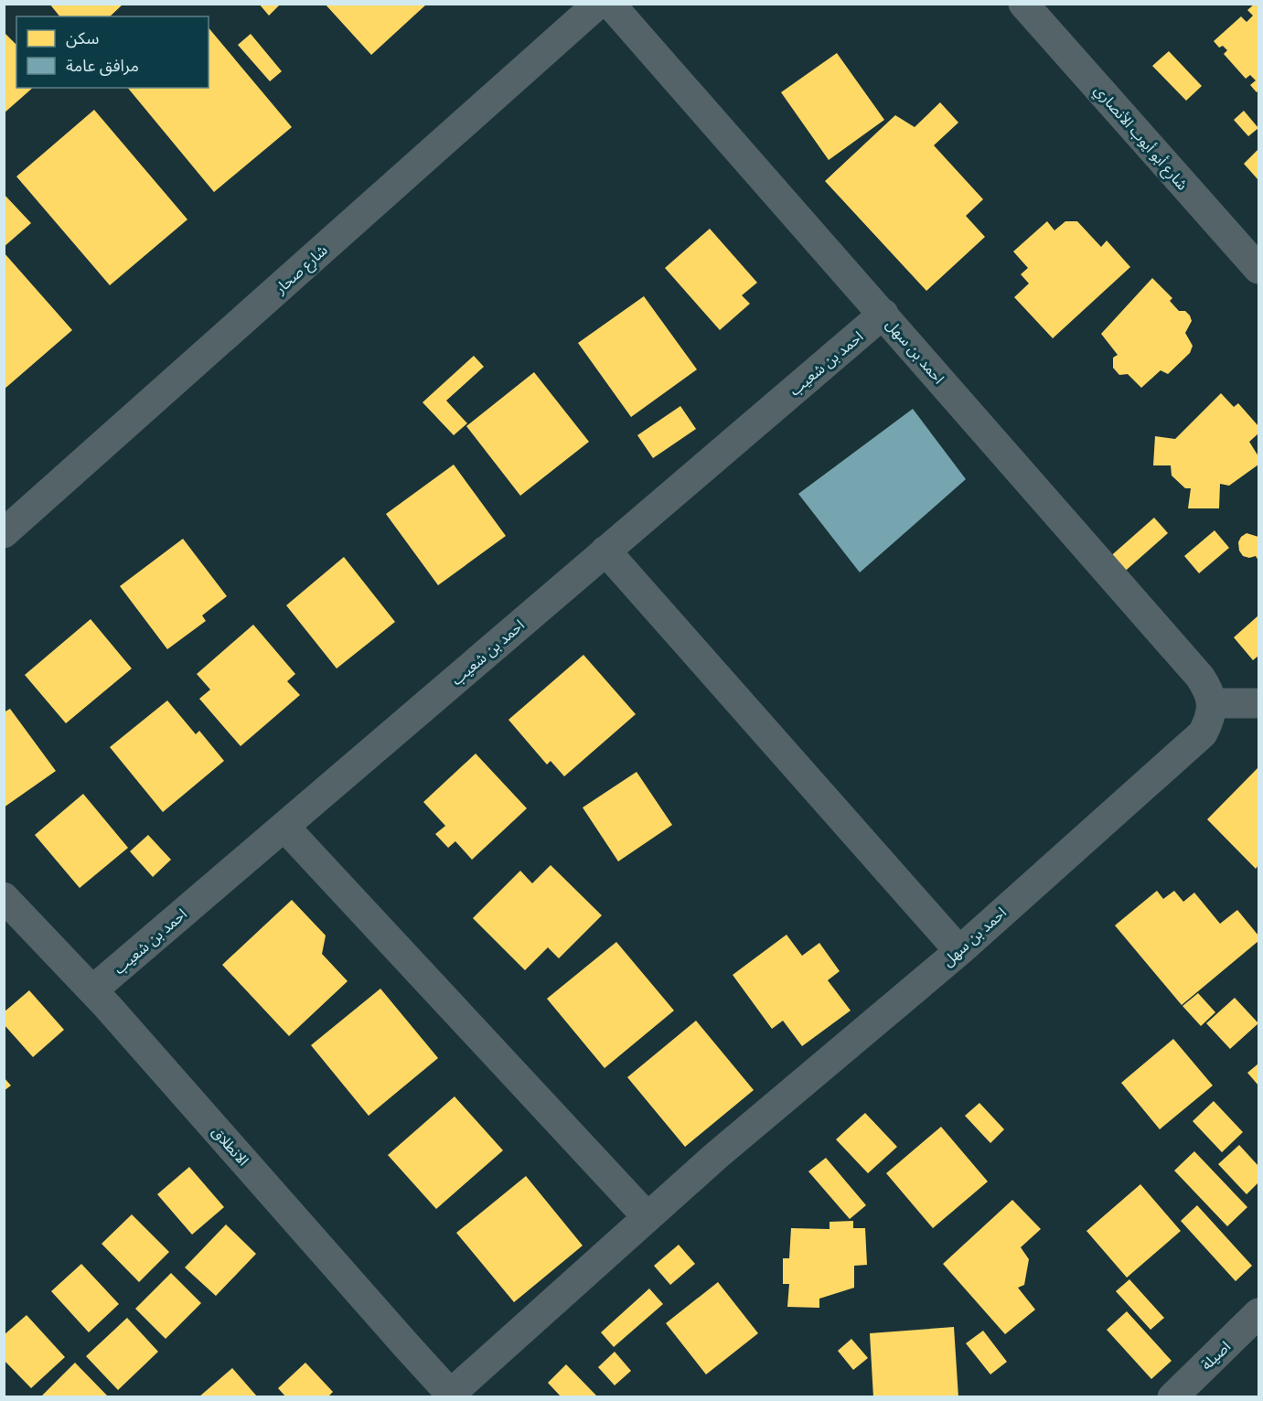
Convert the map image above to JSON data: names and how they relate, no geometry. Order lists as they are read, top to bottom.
{
  "streets": {
    "street": [
      "شارع أبو أيوب الأنصاري",
      "شارع صحار",
      "احمد بن سهل",
      "احمد بن شعيب",
      "الانطلاق",
      "اصيلة"
    ]
  },
  "crossings": [
    ["احمد بن سهل", "احمد بن شعيب"],
    ["احمد بن سهل", "الانطلاق"],
    ["احمد بن شعيب", "الانطلاق"]
  ],
  "legend": ["سكن", "مرافق عامة"]
}
